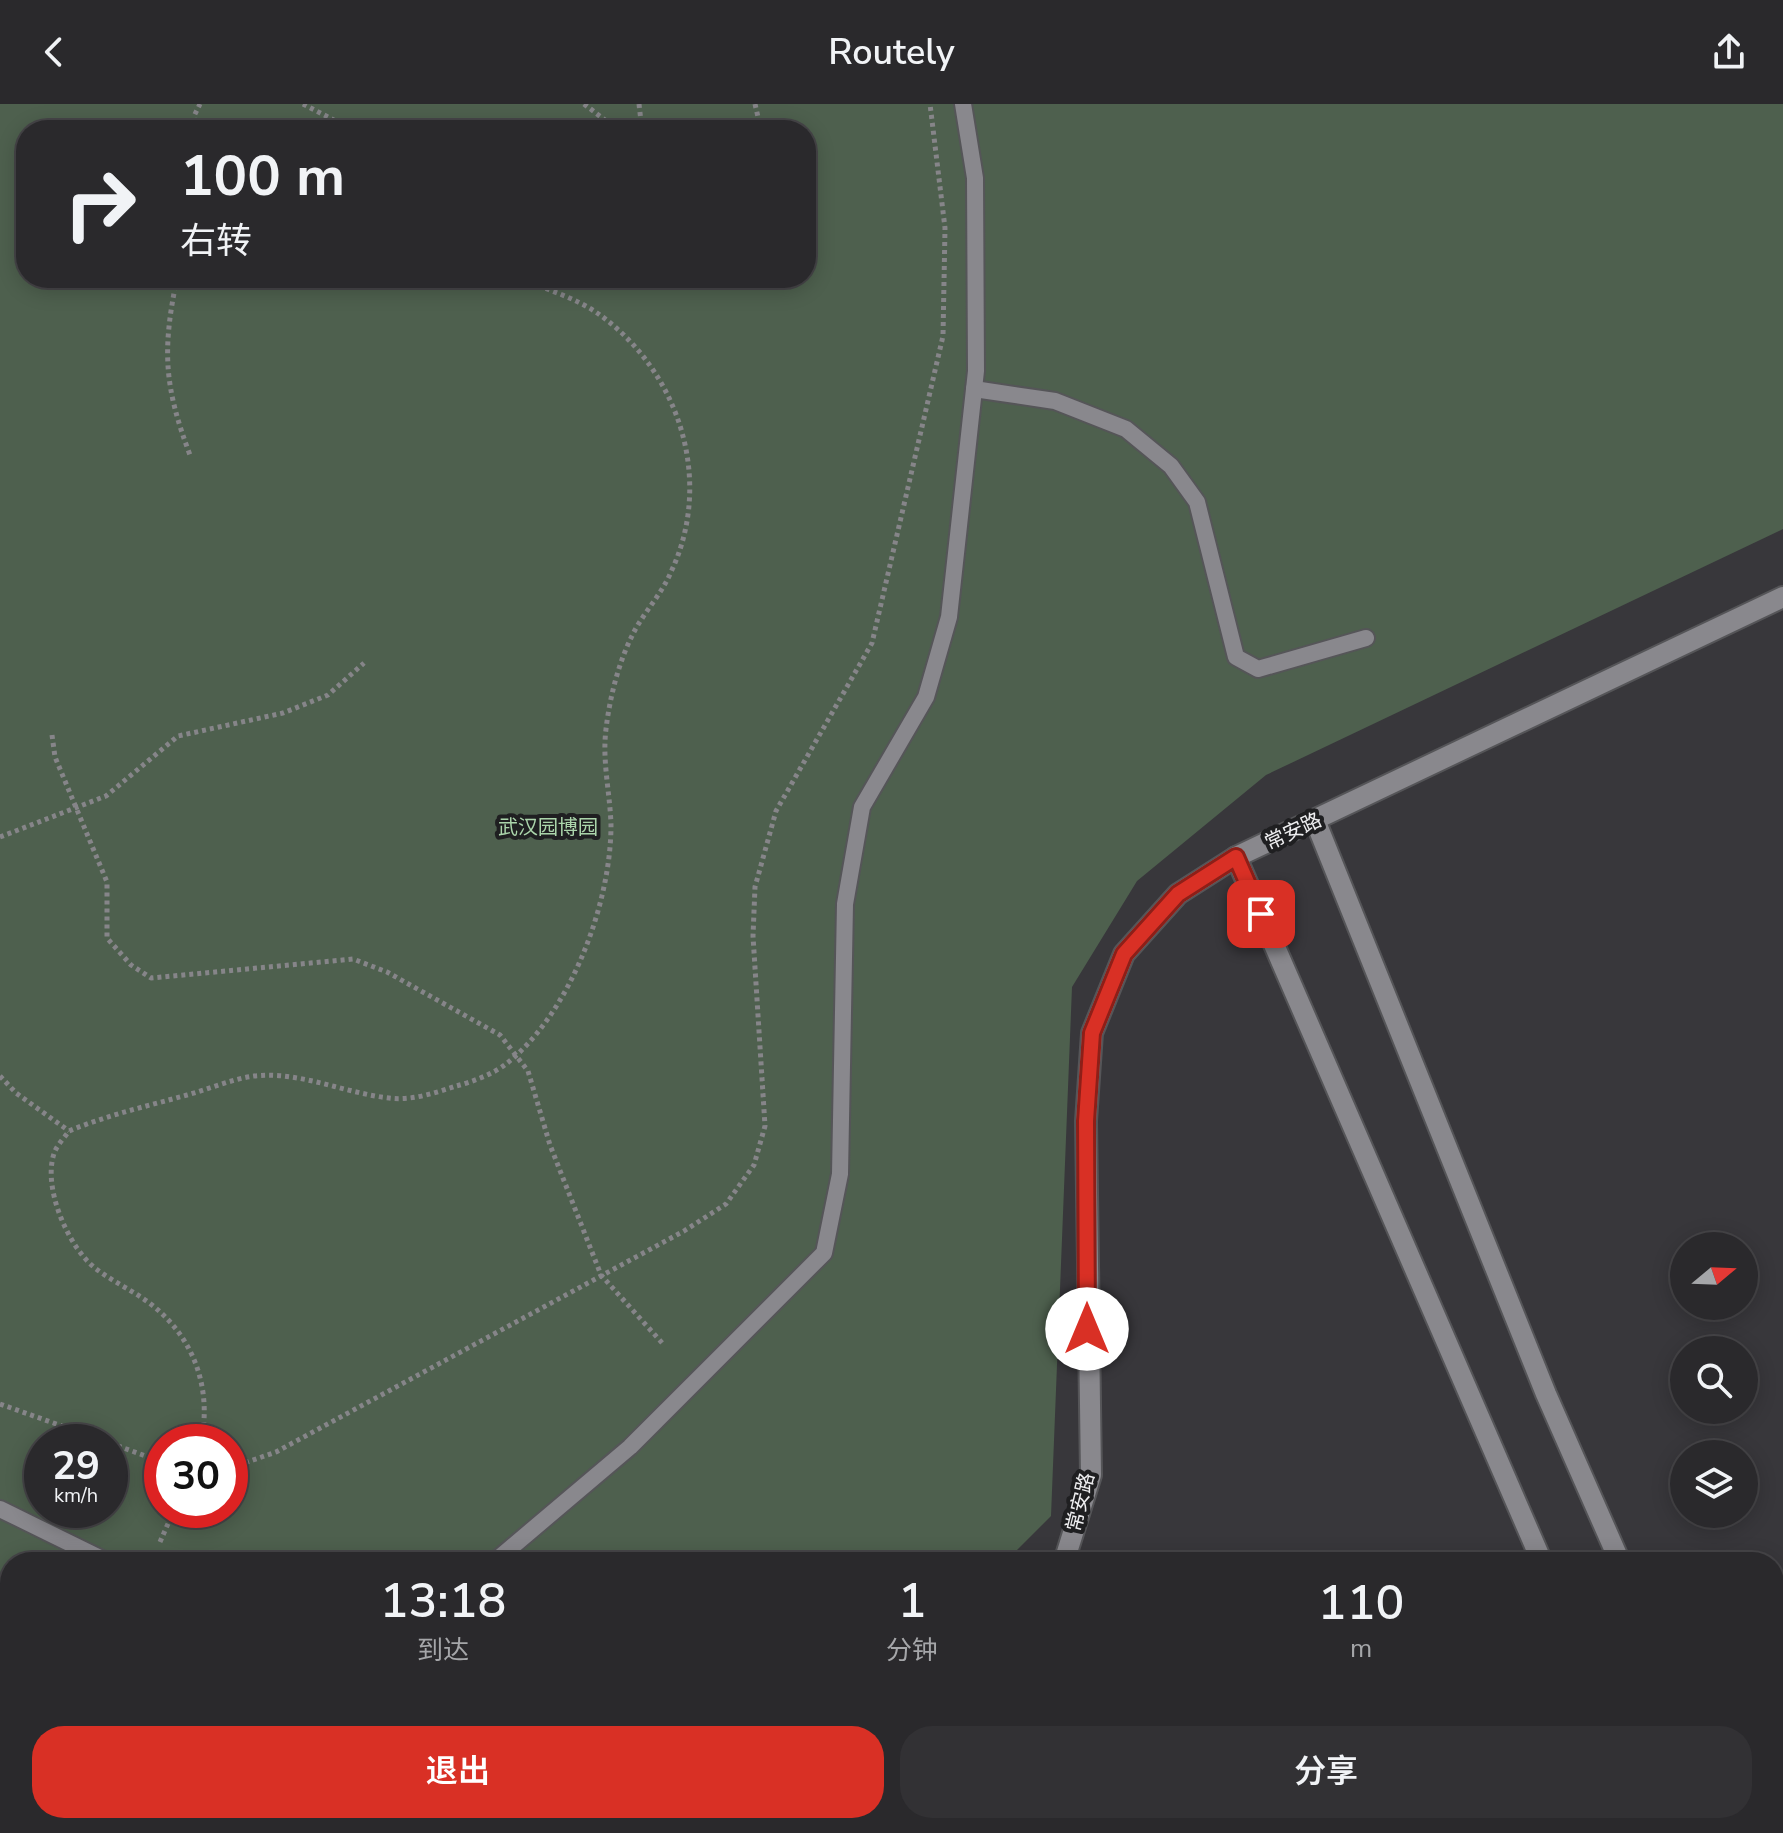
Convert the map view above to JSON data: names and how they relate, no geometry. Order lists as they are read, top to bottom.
{
  "streets": {
    "street": ["常安路"]
  },
  "parks": ["武汉园博园"],
  "north": "right",
  "page": {
    "header": "Routely",
    "turn": ["100 m", "右转"],
    "speed": "29 km/h",
    "limit": "30",
    "eta": [
      "13:18",
      "到达",
      "1",
      "分钟",
      "110",
      "m"
    ],
    "buttons": ["退出", "分享"]
  }
}
